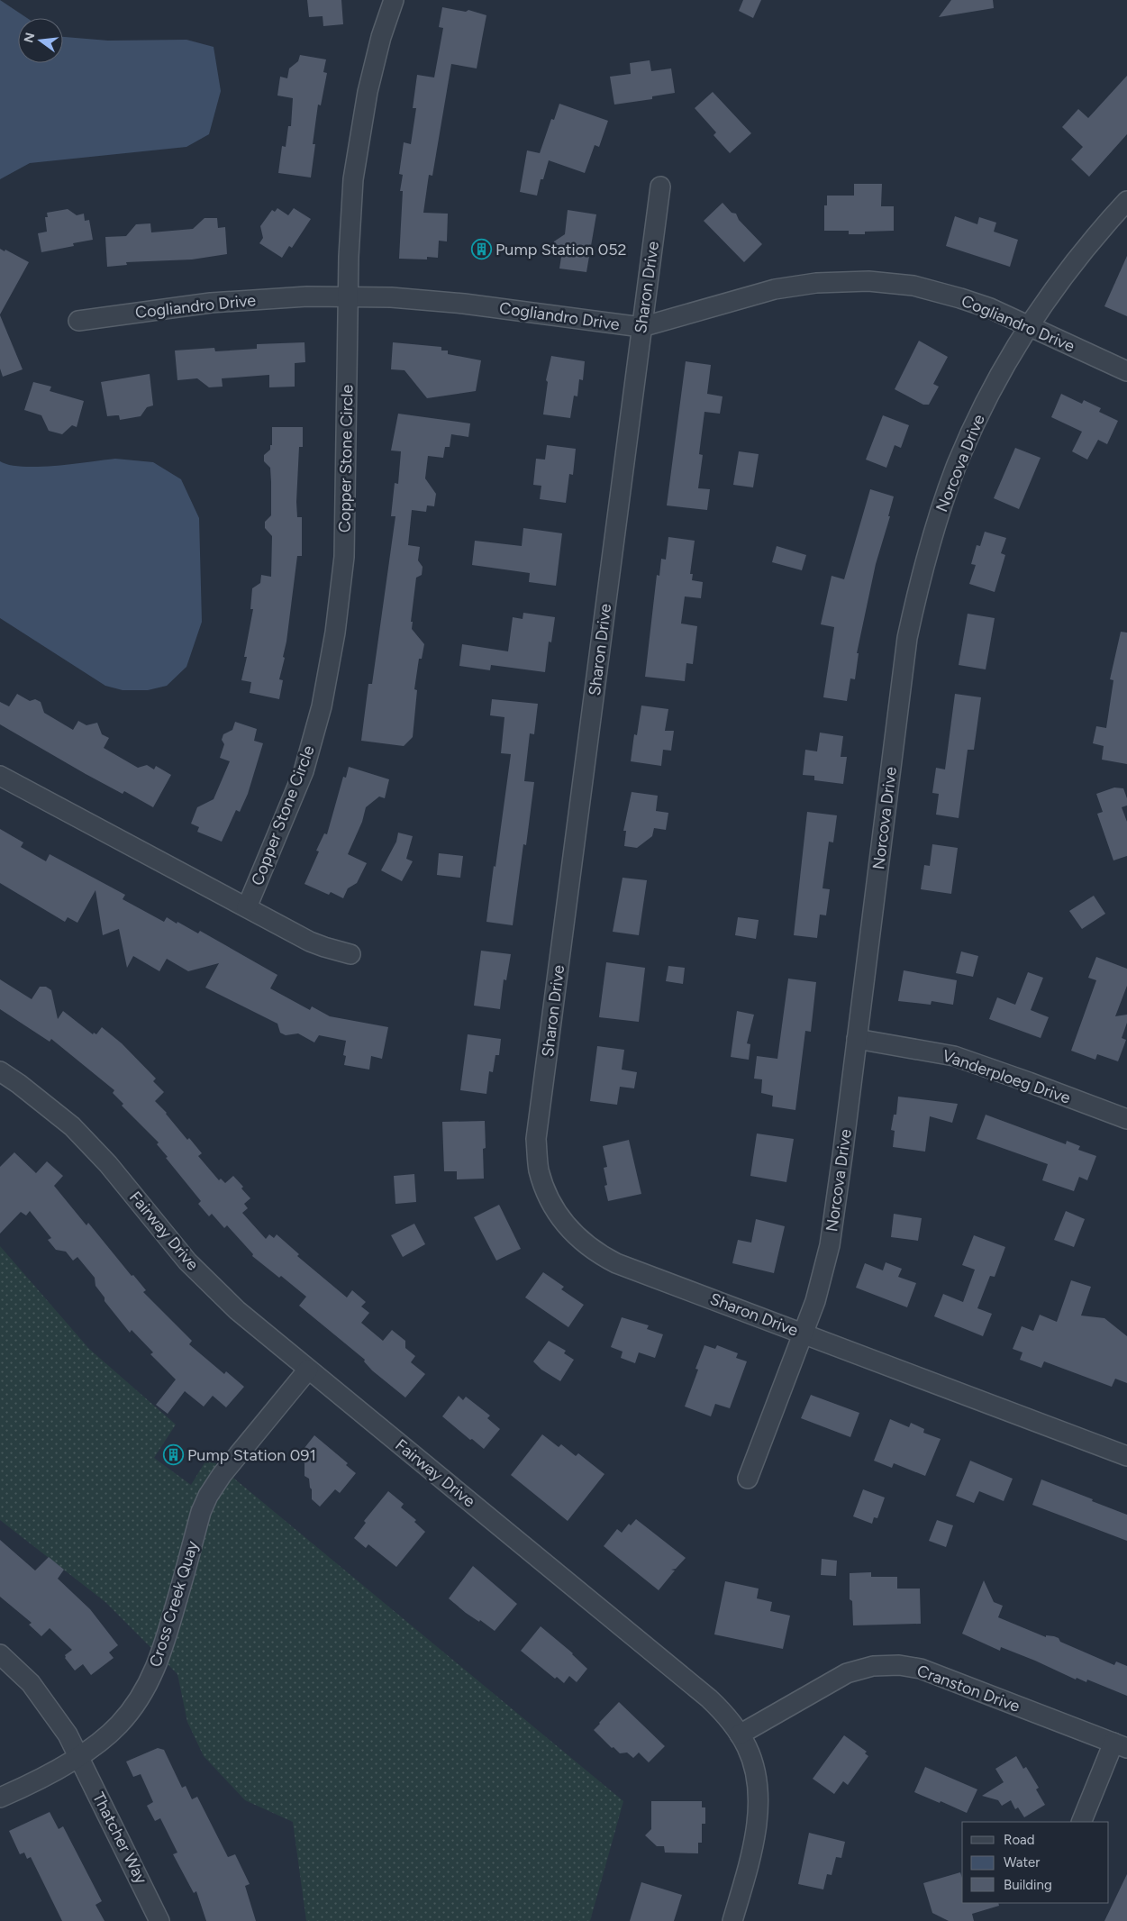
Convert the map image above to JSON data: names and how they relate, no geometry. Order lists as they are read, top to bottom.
{
  "streets": {
    "street": [
      "Sharon Drive",
      "Cogliandro Drive",
      "Copper Stone Circle",
      "Norcova Drive",
      "Vanderploeg Drive",
      "Fairway Drive",
      "Cross Creek Quay",
      "Cranston Drive",
      "Thatcher Way"
    ]
  },
  "crossings": [
    ["Sharon Drive", "Cogliandro Drive"],
    ["Sharon Drive", "Norcova Drive"],
    ["Cogliandro Drive", "Copper Stone Circle"],
    ["Cogliandro Drive", "Norcova Drive"],
    ["Norcova Drive", "Vanderploeg Drive"],
    ["Fairway Drive", "Cross Creek Quay"],
    ["Fairway Drive", "Cranston Drive"],
    ["Cross Creek Quay", "Thatcher Way"]
  ],
  "places": {
    "building": ["Pump Station 052", "Pump Station 091"]
  },
  "legend": ["Road", "Water", "Building"],
  "north": "left"
}
